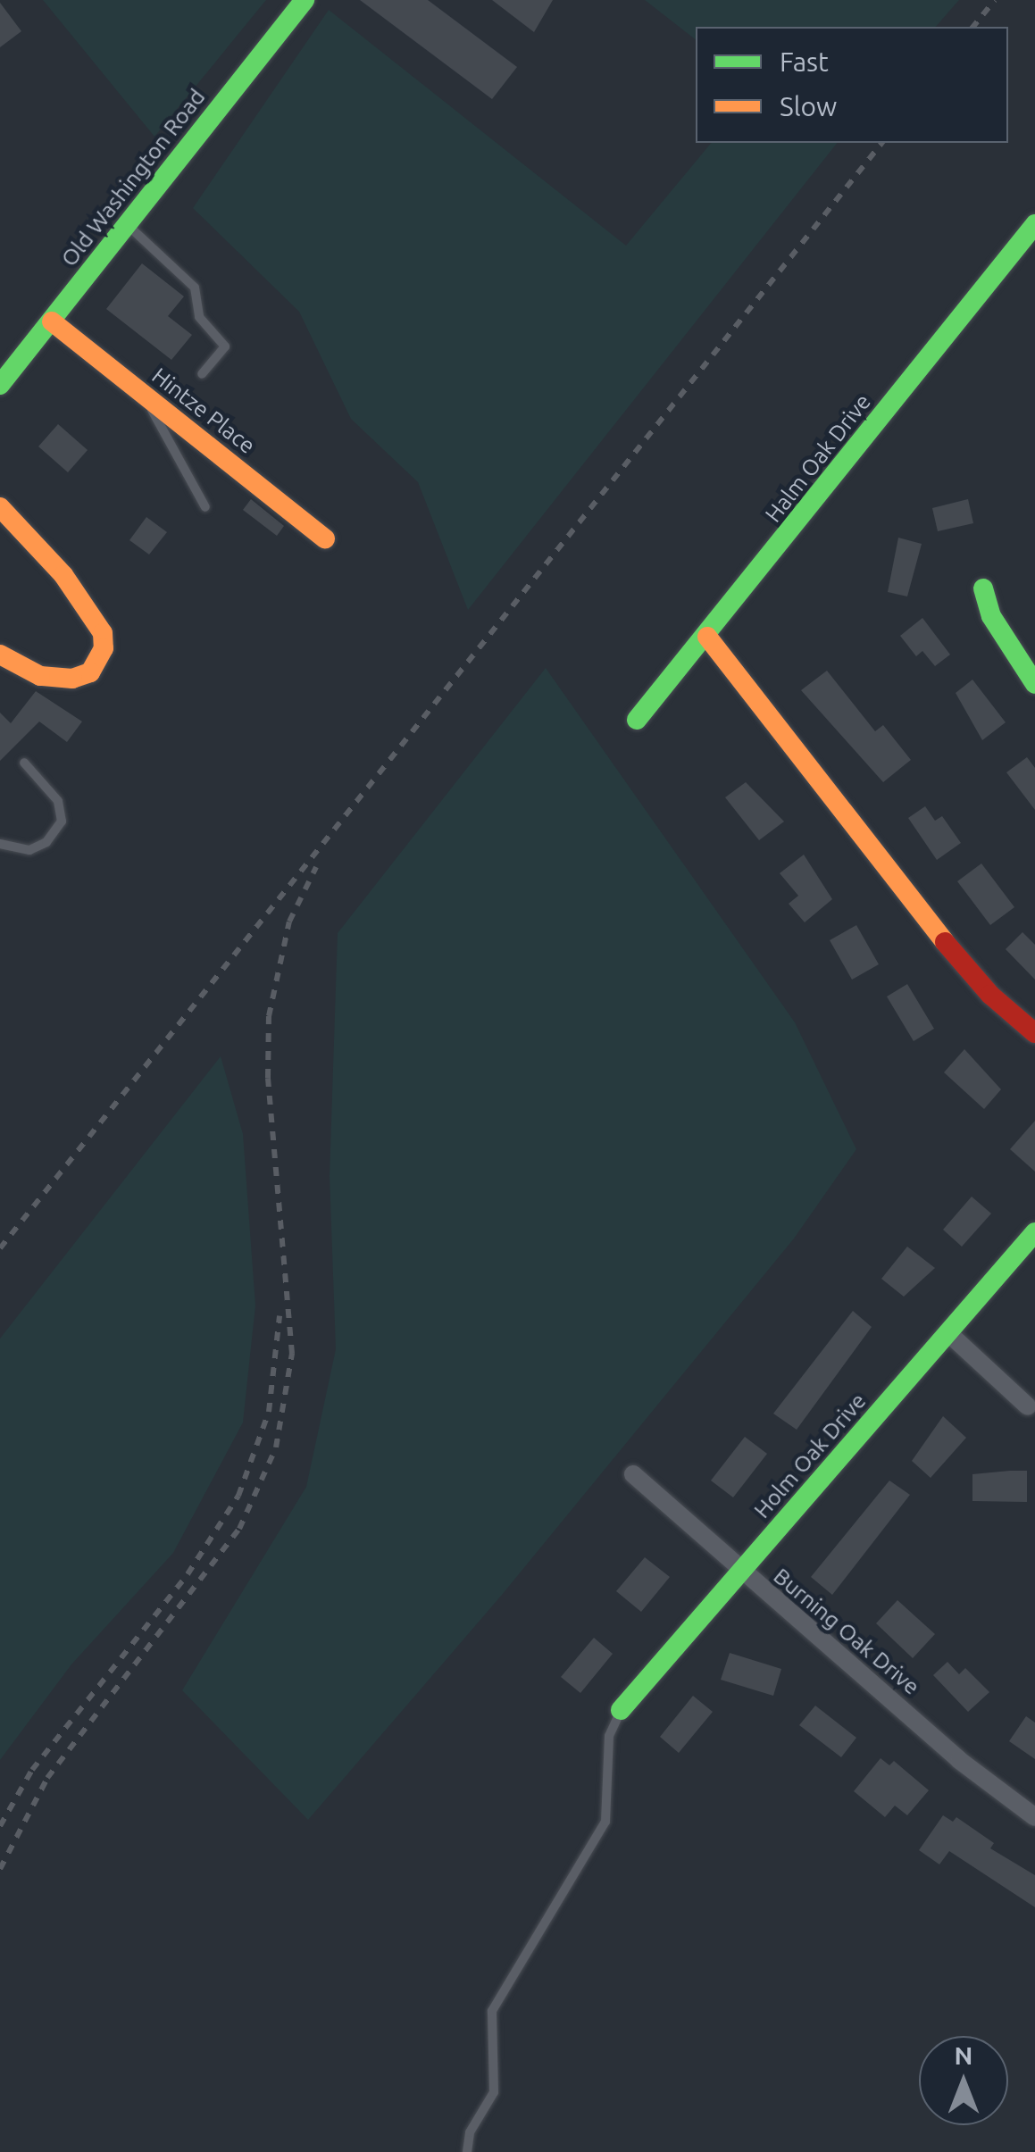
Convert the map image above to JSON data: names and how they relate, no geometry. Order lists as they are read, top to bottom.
{
  "streets": {
    "street": [
      "Old Washington Road",
      "Hintze Place",
      "Halm Oak Drive",
      "Holm Oak Drive",
      "Burning Oak Drive"
    ]
  },
  "crossings": [
    ["Old Washington Road", "Hintze Place"],
    ["Holm Oak Drive", "Burning Oak Drive"]
  ],
  "legend": ["Fast", "Slow"],
  "north": "top"
}
